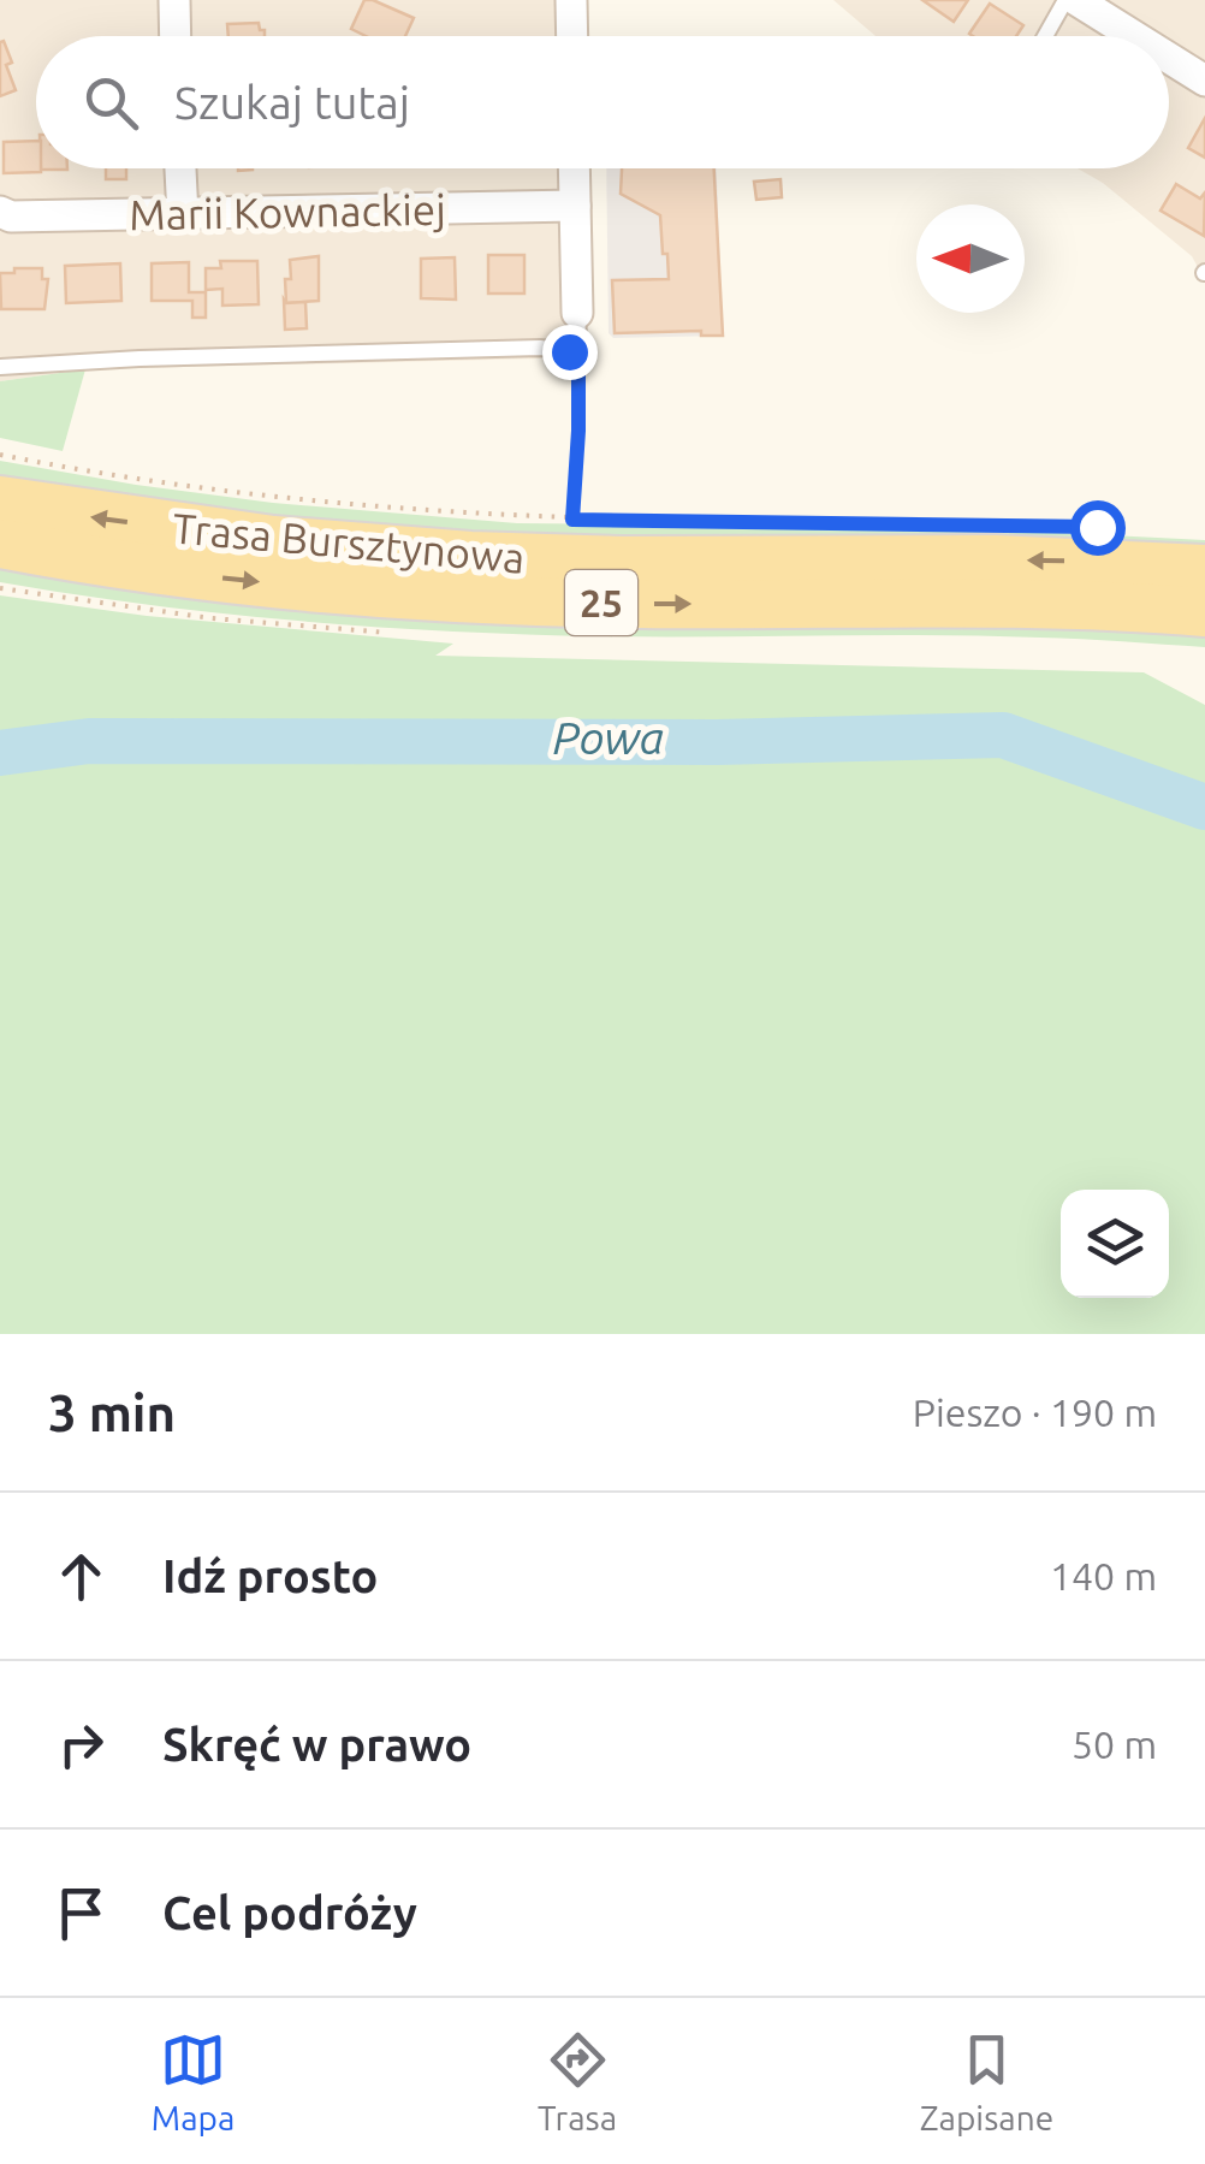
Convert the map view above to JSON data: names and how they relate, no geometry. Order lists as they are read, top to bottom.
{
  "streets": {
    "main road": ["Trasa Bursztynowa", "25"],
    "street": ["Marii Kownackiej"]
  },
  "water": ["Powa"],
  "north": "left",
  "page": {
    "search": "Szukaj tutaj",
    "heading": ["3 min", "Pieszo · 190 m"],
    "list": [
      ["Idź prosto", "140 m"],
      ["Skręć w prawo", "50 m"],
      "Cel podróży"
    ],
    "nav": ["Mapa", "Trasa", "Zapisane"]
  }
}
